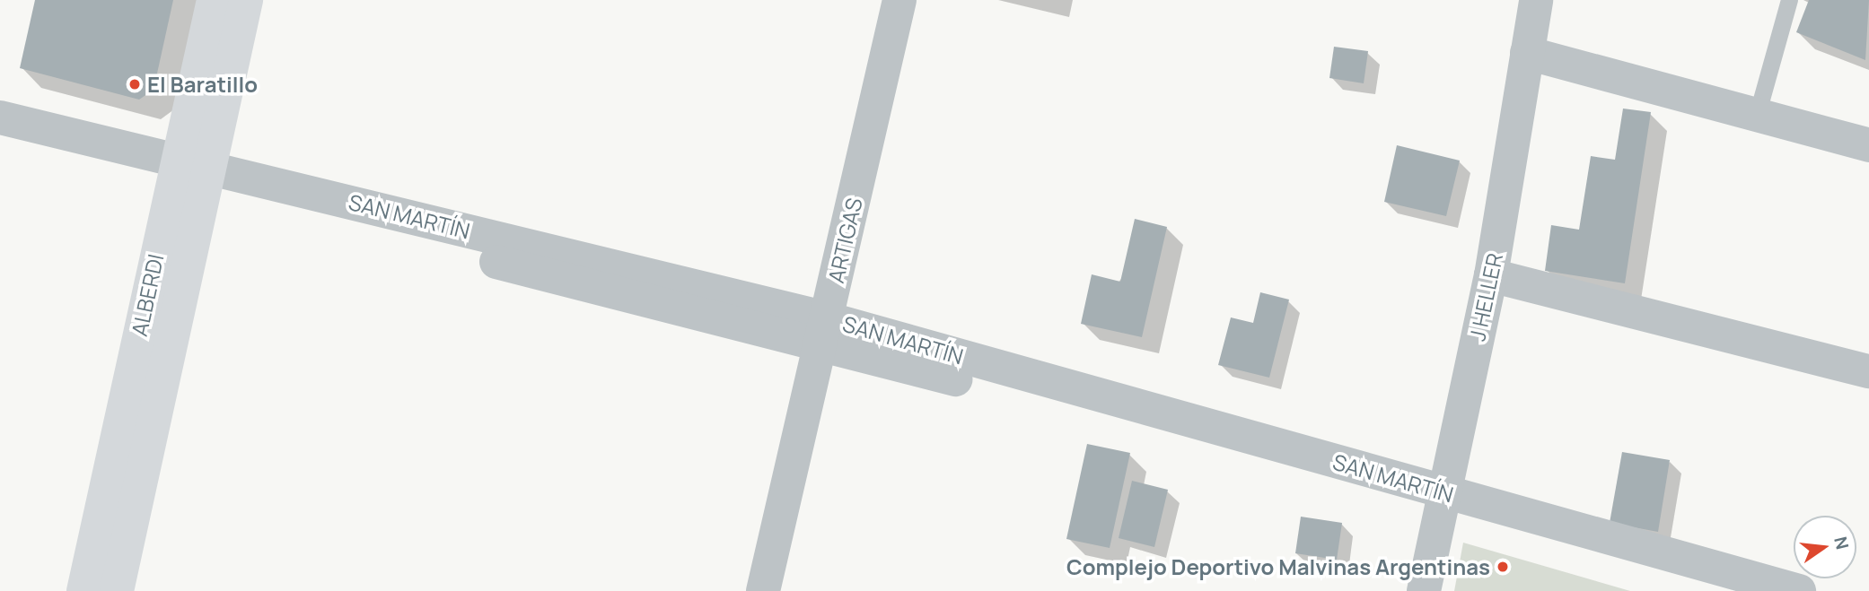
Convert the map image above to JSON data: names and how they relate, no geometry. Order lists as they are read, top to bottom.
{
  "streets": {
    "street": [
      "SAN MARTÍN",
      "ARTIGAS",
      "ALBERDI",
      "J HELLER"
    ]
  },
  "crossings": [
    ["SAN MARTÍN", "ARTIGAS"],
    ["SAN MARTÍN", "ALBERDI"],
    ["SAN MARTÍN", "J HELLER"]
  ],
  "places": ["El Baratillo", "Complejo Deportivo Malvinas Argentinas"],
  "north": "right"
}
